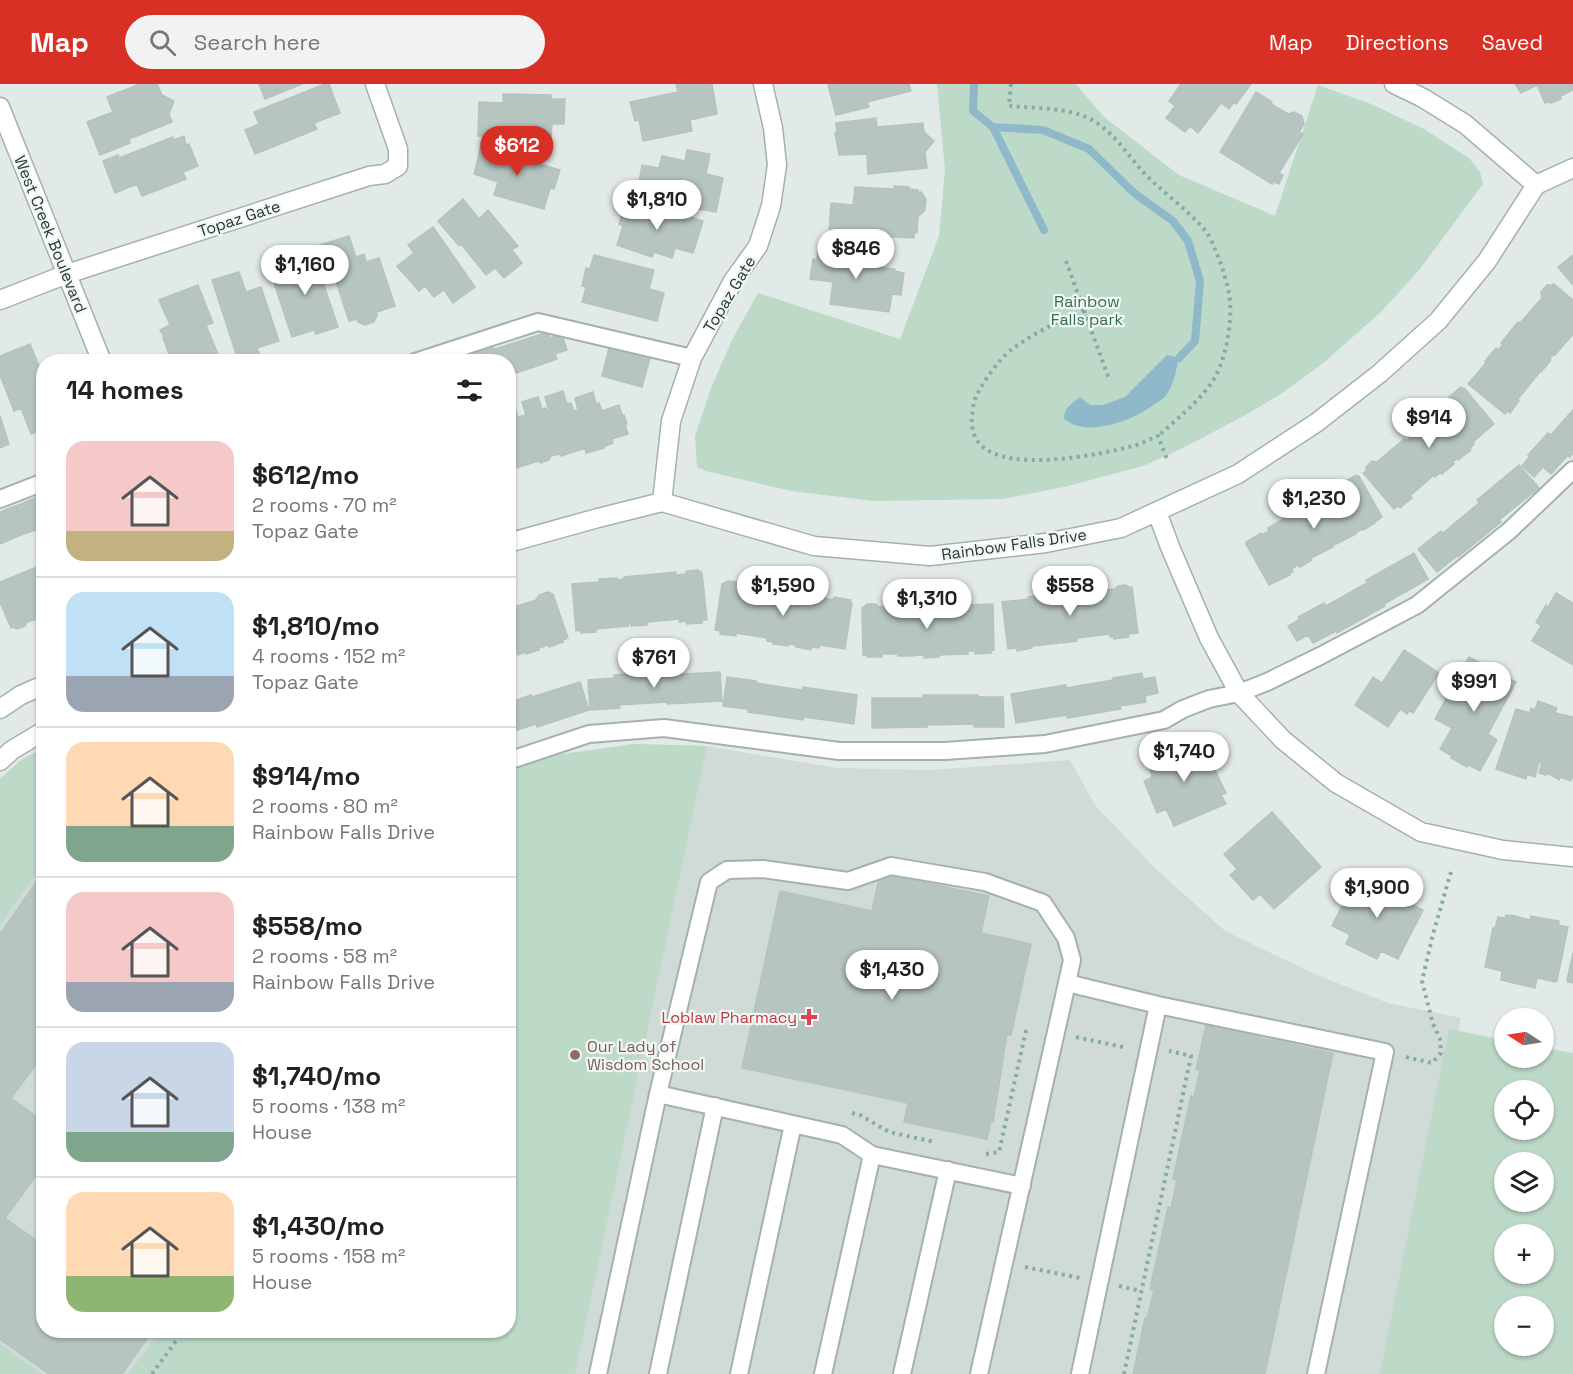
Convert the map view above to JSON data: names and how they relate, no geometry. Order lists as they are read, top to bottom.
{
  "streets": {
    "street": ["Topaz Gate", "West Creek Boulevard", "Rainbow Falls Drive"]
  },
  "crossings": [
    ["Topaz Gate", "West Creek Boulevard"],
    ["Topaz Gate", "Rainbow Falls Drive"]
  ],
  "parks": ["Rainbow Falls park"],
  "places": {
    "health": ["Loblaw Pharmacy"],
    "other": ["Our Lady of Wisdom School"]
  },
  "north": "left",
  "page": {
    "header": "Map",
    "search": "Search here",
    "nav": ["Map", "Directions", "Saved"],
    "price": [
      "$612",
      "$1,810",
      "$846",
      "$1,160",
      "$914",
      "$1,230",
      "$1,590",
      "$558",
      "$1,310",
      "$761",
      "$991",
      "$1,740",
      "$1,900",
      "$1,430"
    ],
    "heading": "14 homes",
    "list": [
      {
        "name": "$612/mo",
        "note": "2 rooms · 70 m² · Topaz Gate"
      },
      {
        "name": "$1,810/mo",
        "note": "4 rooms · 152 m² · Topaz Gate"
      },
      {
        "name": "$914/mo",
        "note": "2 rooms · 80 m² · Rainbow Falls Drive"
      },
      {
        "name": "$558/mo",
        "note": "2 rooms · 58 m² · Rainbow Falls Drive"
      },
      {
        "name": "$1,740/mo",
        "note": "5 rooms · 138 m² · House"
      },
      {
        "name": "$1,430/mo",
        "note": "5 rooms · 158 m² · House"
      }
    ],
    "map_buttons": ["+", "−"]
  }
}
